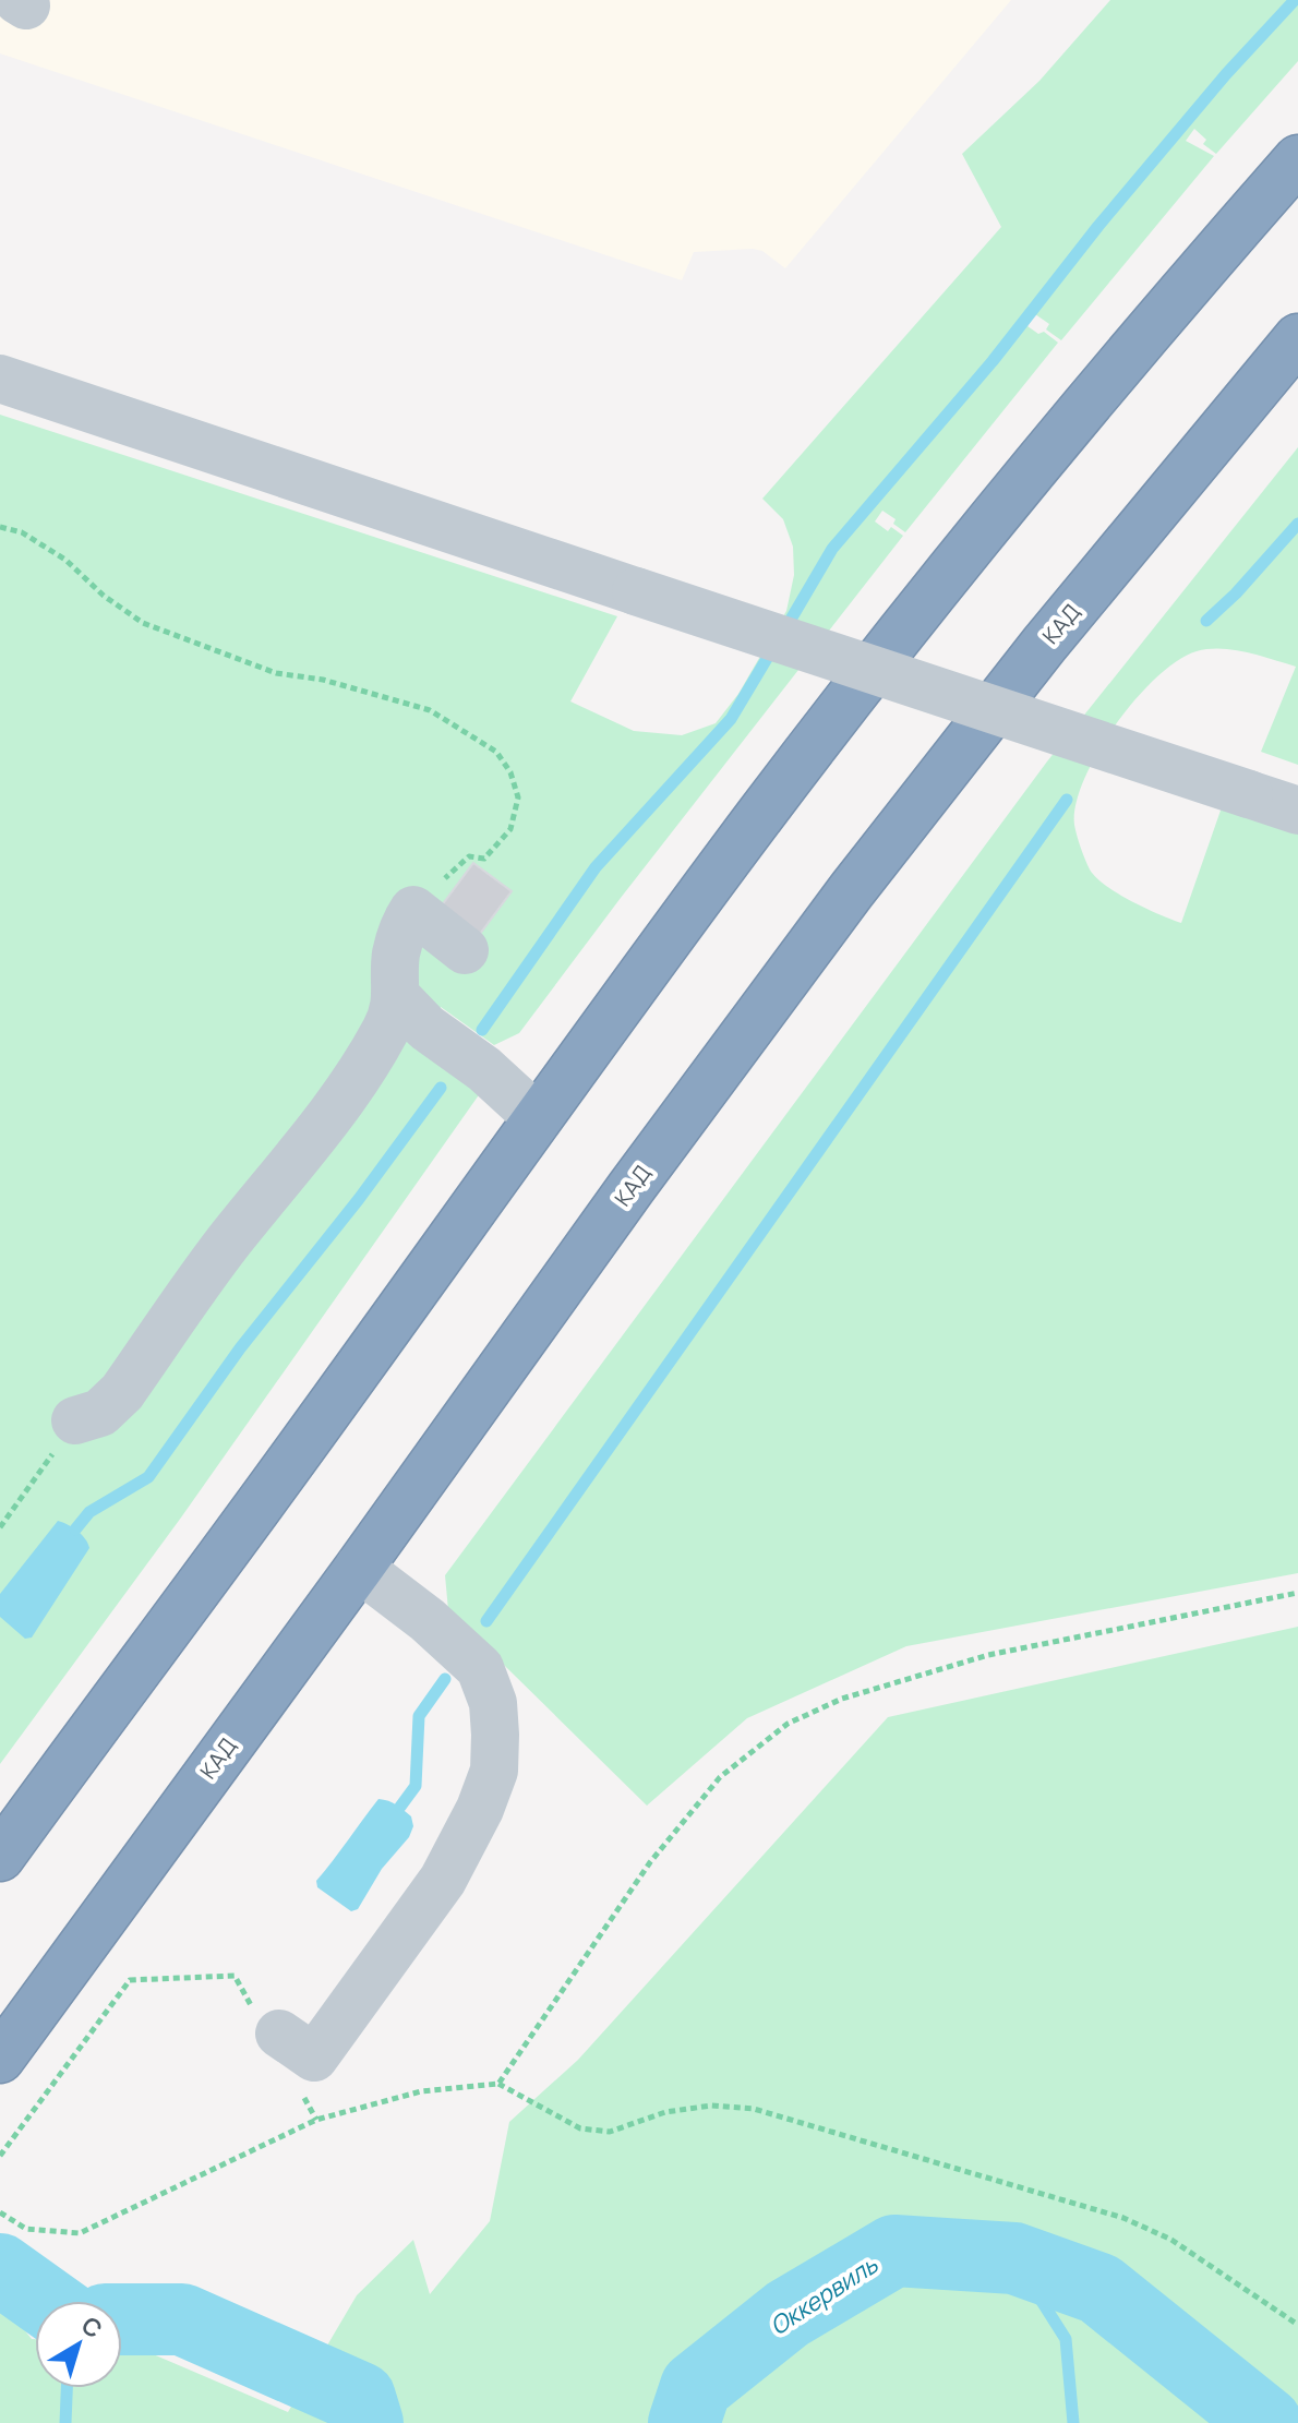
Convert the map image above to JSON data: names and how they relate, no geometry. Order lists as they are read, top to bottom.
{
  "streets": {
    "highway": ["КАД"]
  },
  "water": ["Оккервиль"],
  "north": "top right"
}
